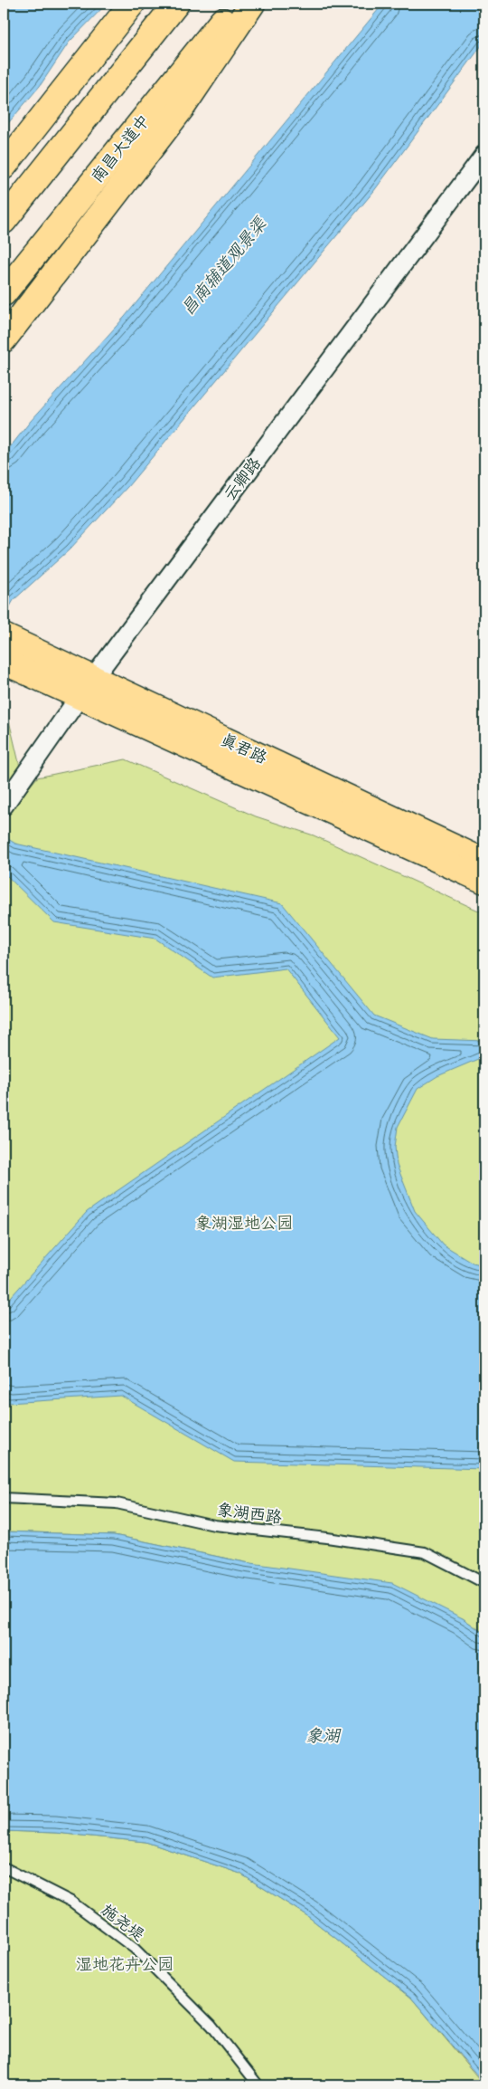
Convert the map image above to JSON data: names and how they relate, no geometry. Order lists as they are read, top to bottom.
{
  "streets": {
    "main road": ["南昌大道中", "真君路"],
    "street": ["云卿路"],
    "lane": ["象湖西路", "施尧堤"]
  },
  "crossings": [
    ["云卿路", "真君路"]
  ],
  "water": ["昌南辅道观景渠", "象湖"],
  "parks": ["象湖湿地公园", "湿地花卉公园"]
}
